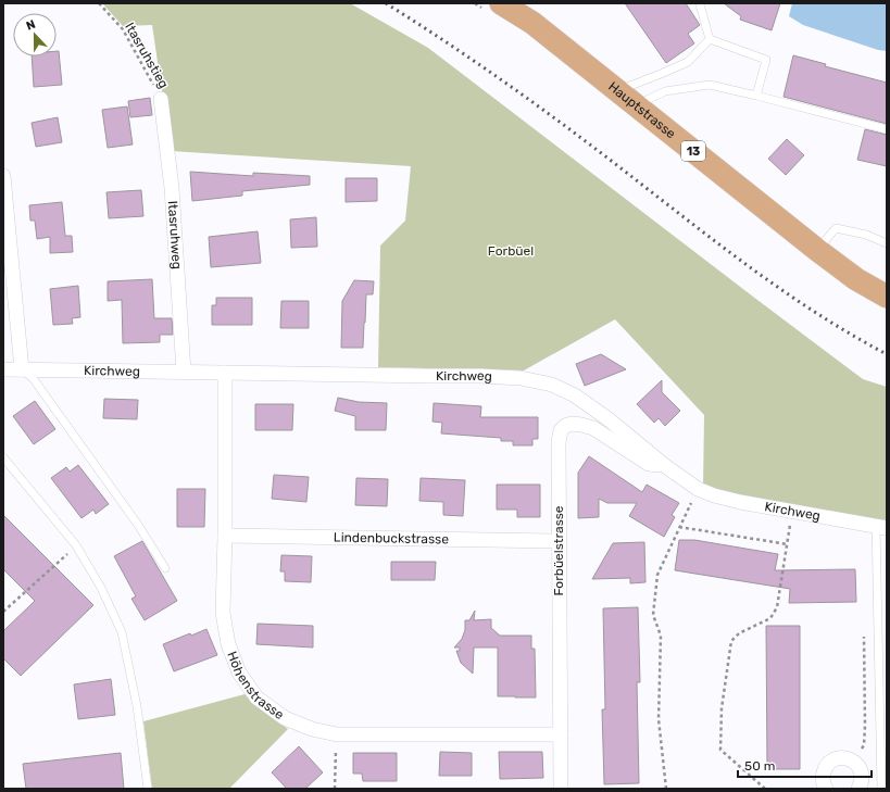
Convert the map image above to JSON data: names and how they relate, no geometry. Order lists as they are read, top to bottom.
{
  "streets": {
    "main road": ["Hauptstrasse", "13"],
    "street": [
      "Itasruhweg",
      "Kirchweg",
      "Lindenbuckstrasse",
      "Forbüelstrasse",
      "Höhenstrasse"
    ],
    "path": ["Itasruhstieg"]
  },
  "crossings": [
    ["Itasruhstieg", "Itasruhweg"],
    ["Itasruhweg", "Kirchweg"],
    ["Kirchweg", "Forbüelstrasse"],
    ["Kirchweg", "Höhenstrasse"],
    ["Lindenbuckstrasse", "Forbüelstrasse"],
    ["Lindenbuckstrasse", "Höhenstrasse"],
    ["Forbüelstrasse", "Höhenstrasse"]
  ],
  "parks": ["Forbüel"],
  "scale_bar": "50 m",
  "north": "top"
}
